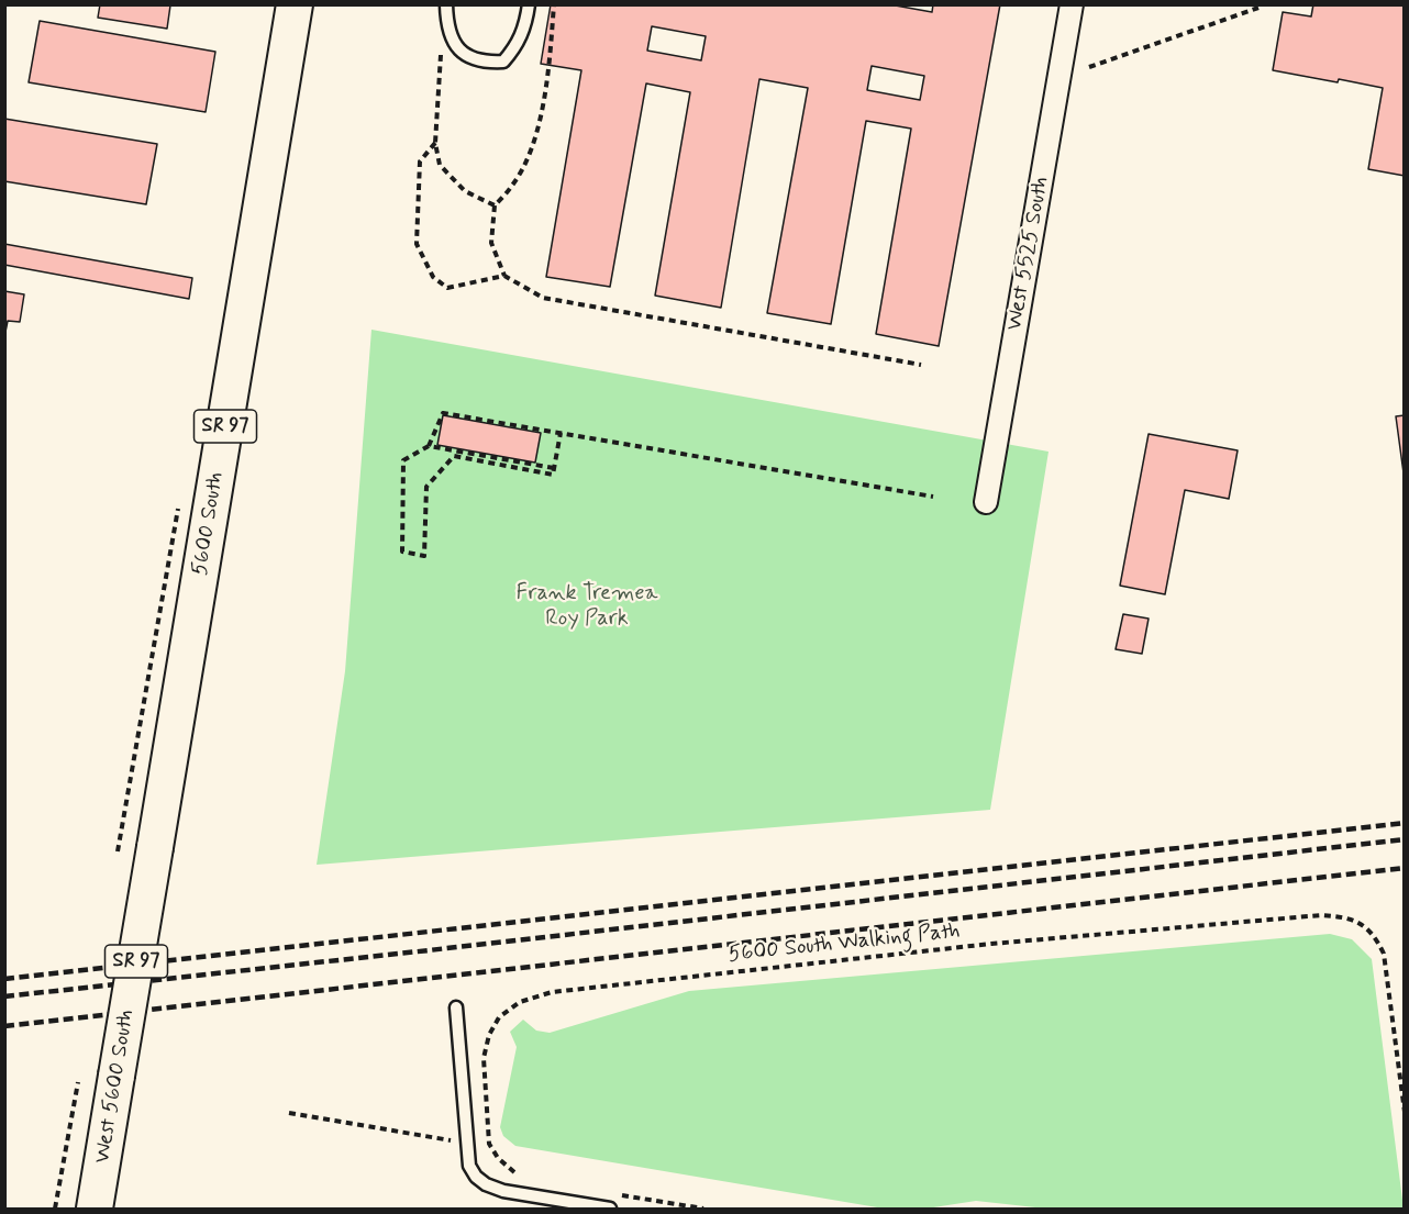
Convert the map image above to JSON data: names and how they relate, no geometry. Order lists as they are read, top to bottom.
{
  "streets": {
    "main road": ["SR 97", "5600 South", "West 5600 South"],
    "street": ["West 5525 South"],
    "path": ["5600 South Walking Path"]
  },
  "crossings": [
    ["5600 South", "West 5600 South"]
  ],
  "parks": ["Frank Tremea Roy Park"]
}
